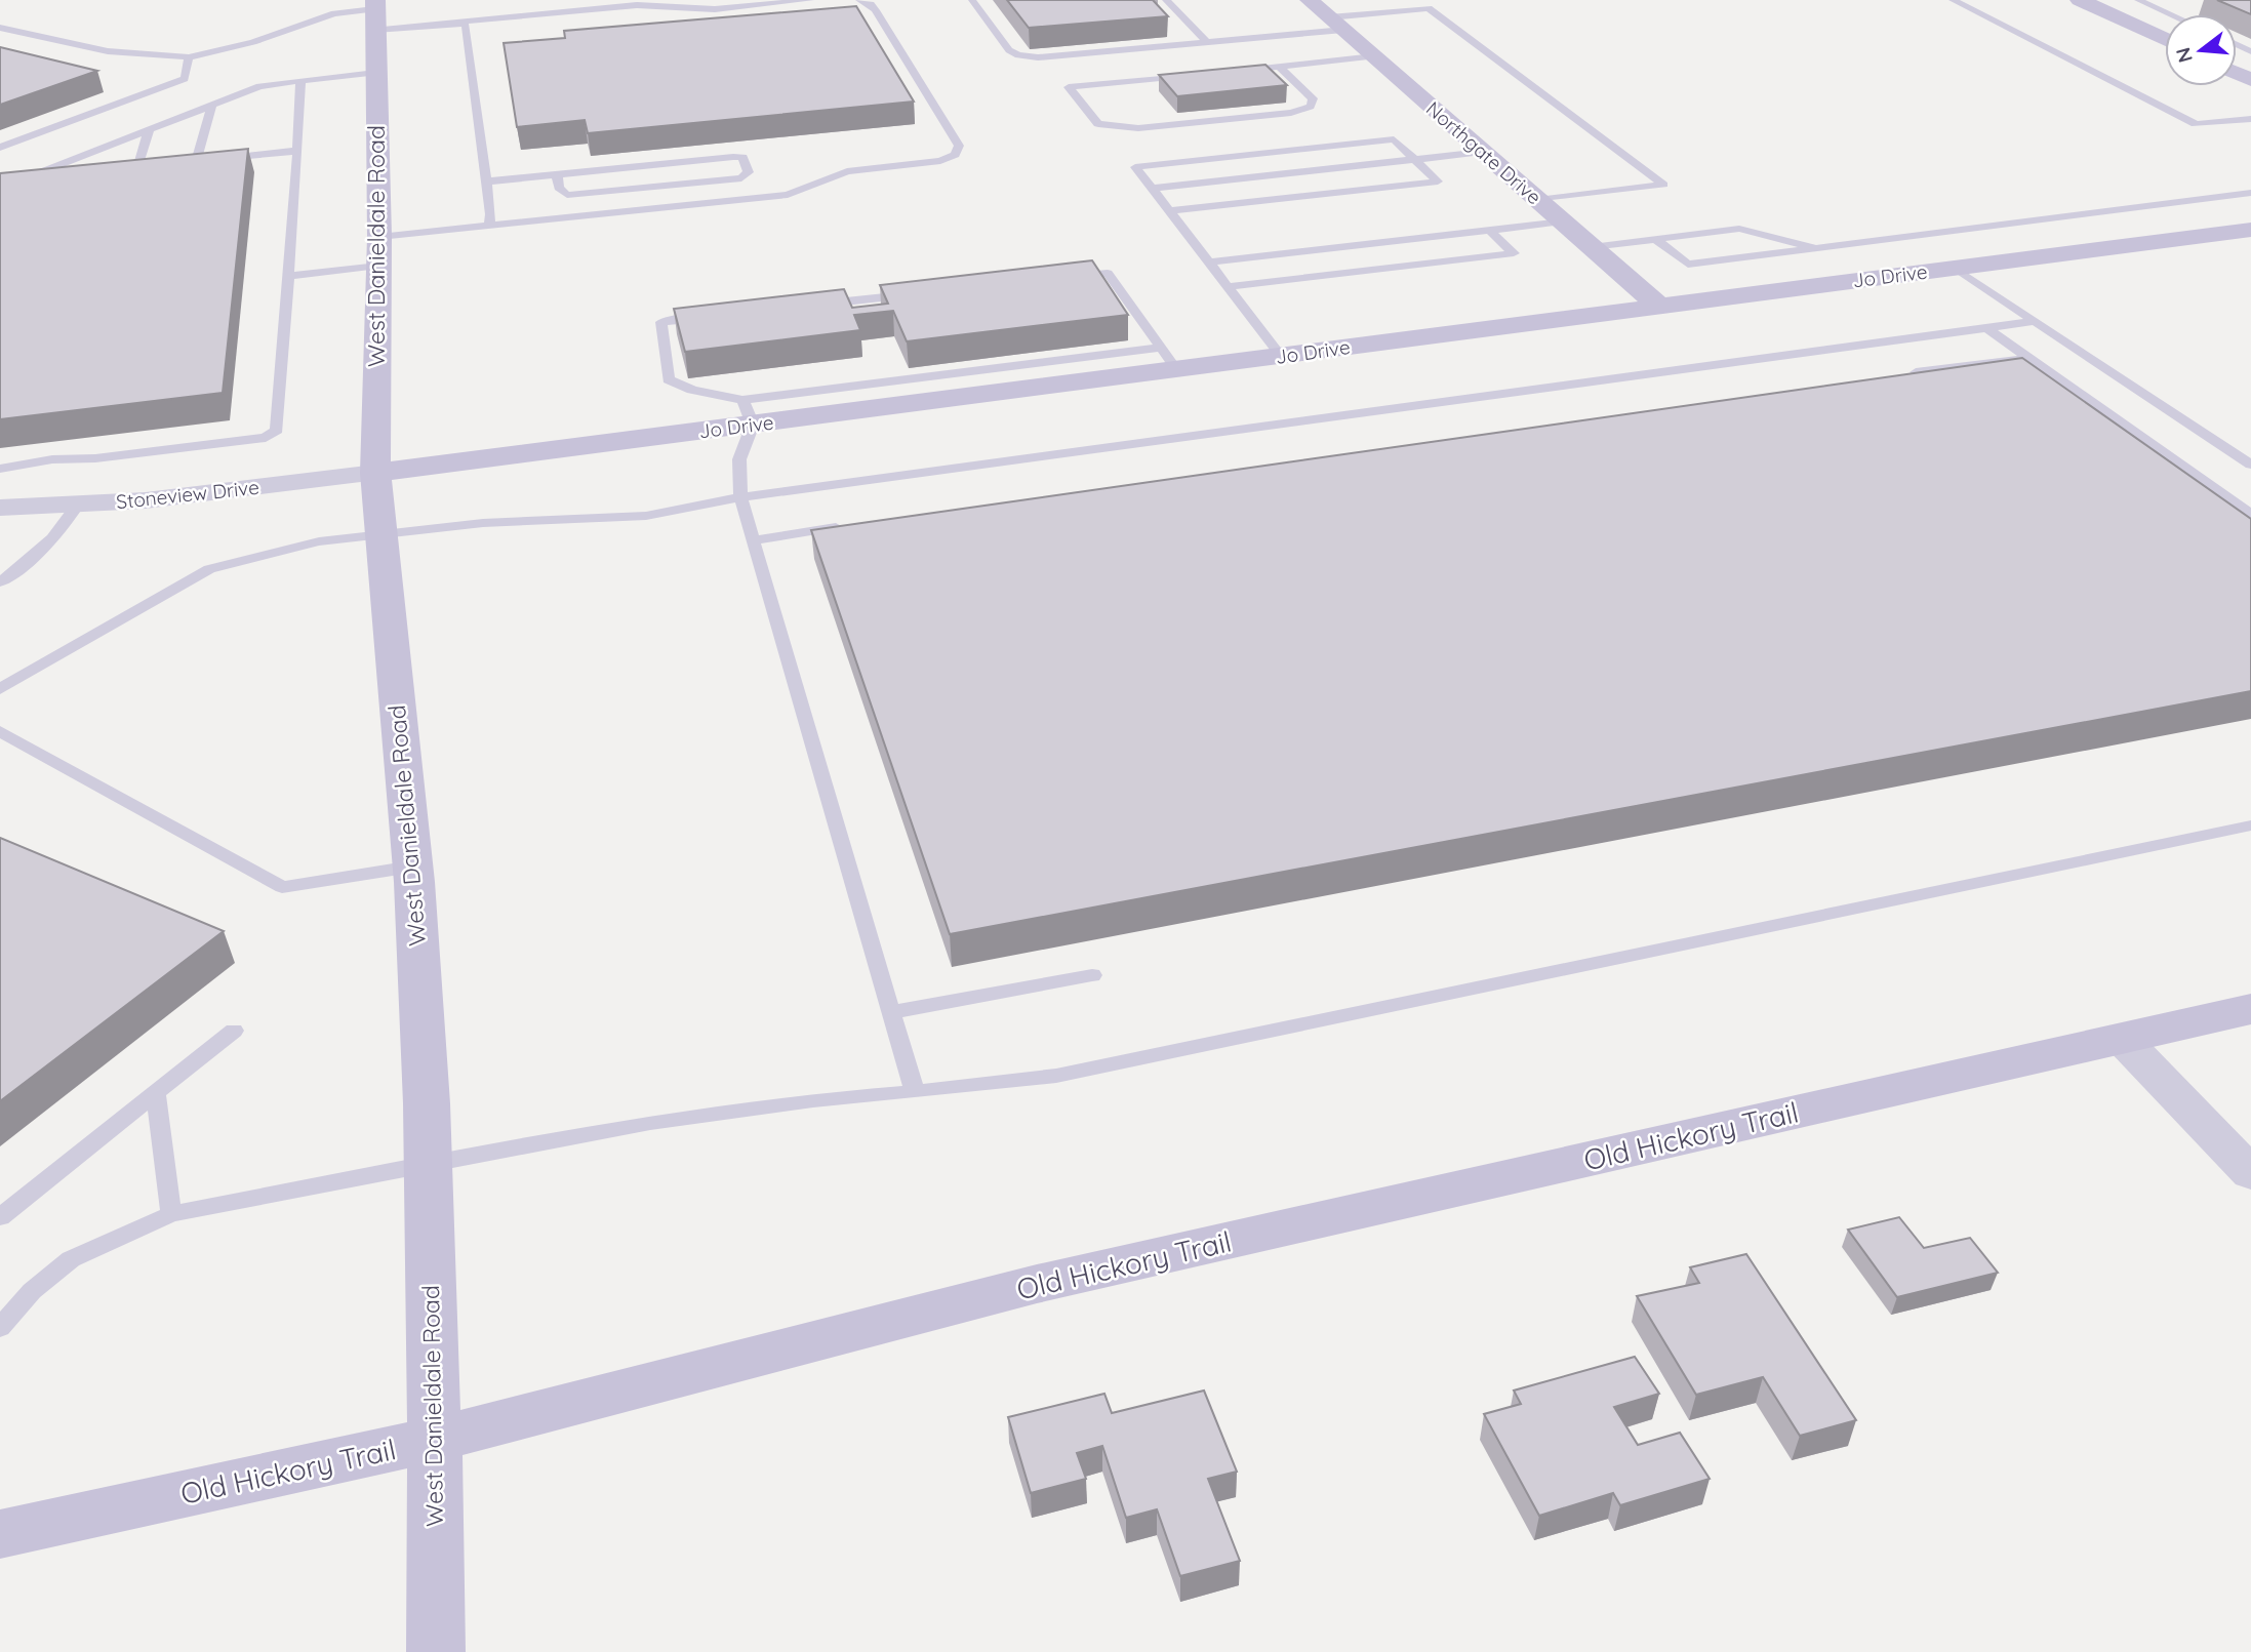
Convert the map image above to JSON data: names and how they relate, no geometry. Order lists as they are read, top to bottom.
{
  "streets": {
    "street": [
      "Northgate Drive",
      "West Danieldale Road",
      "Jo Drive",
      "Stoneview Drive",
      "Old Hickory Trail"
    ]
  },
  "crossings": [
    ["Northgate Drive", "Jo Drive"],
    ["West Danieldale Road", "Jo Drive"],
    ["West Danieldale Road", "Stoneview Drive"],
    ["West Danieldale Road", "Old Hickory Trail"],
    ["Jo Drive", "Stoneview Drive"]
  ],
  "north": "left"
}
